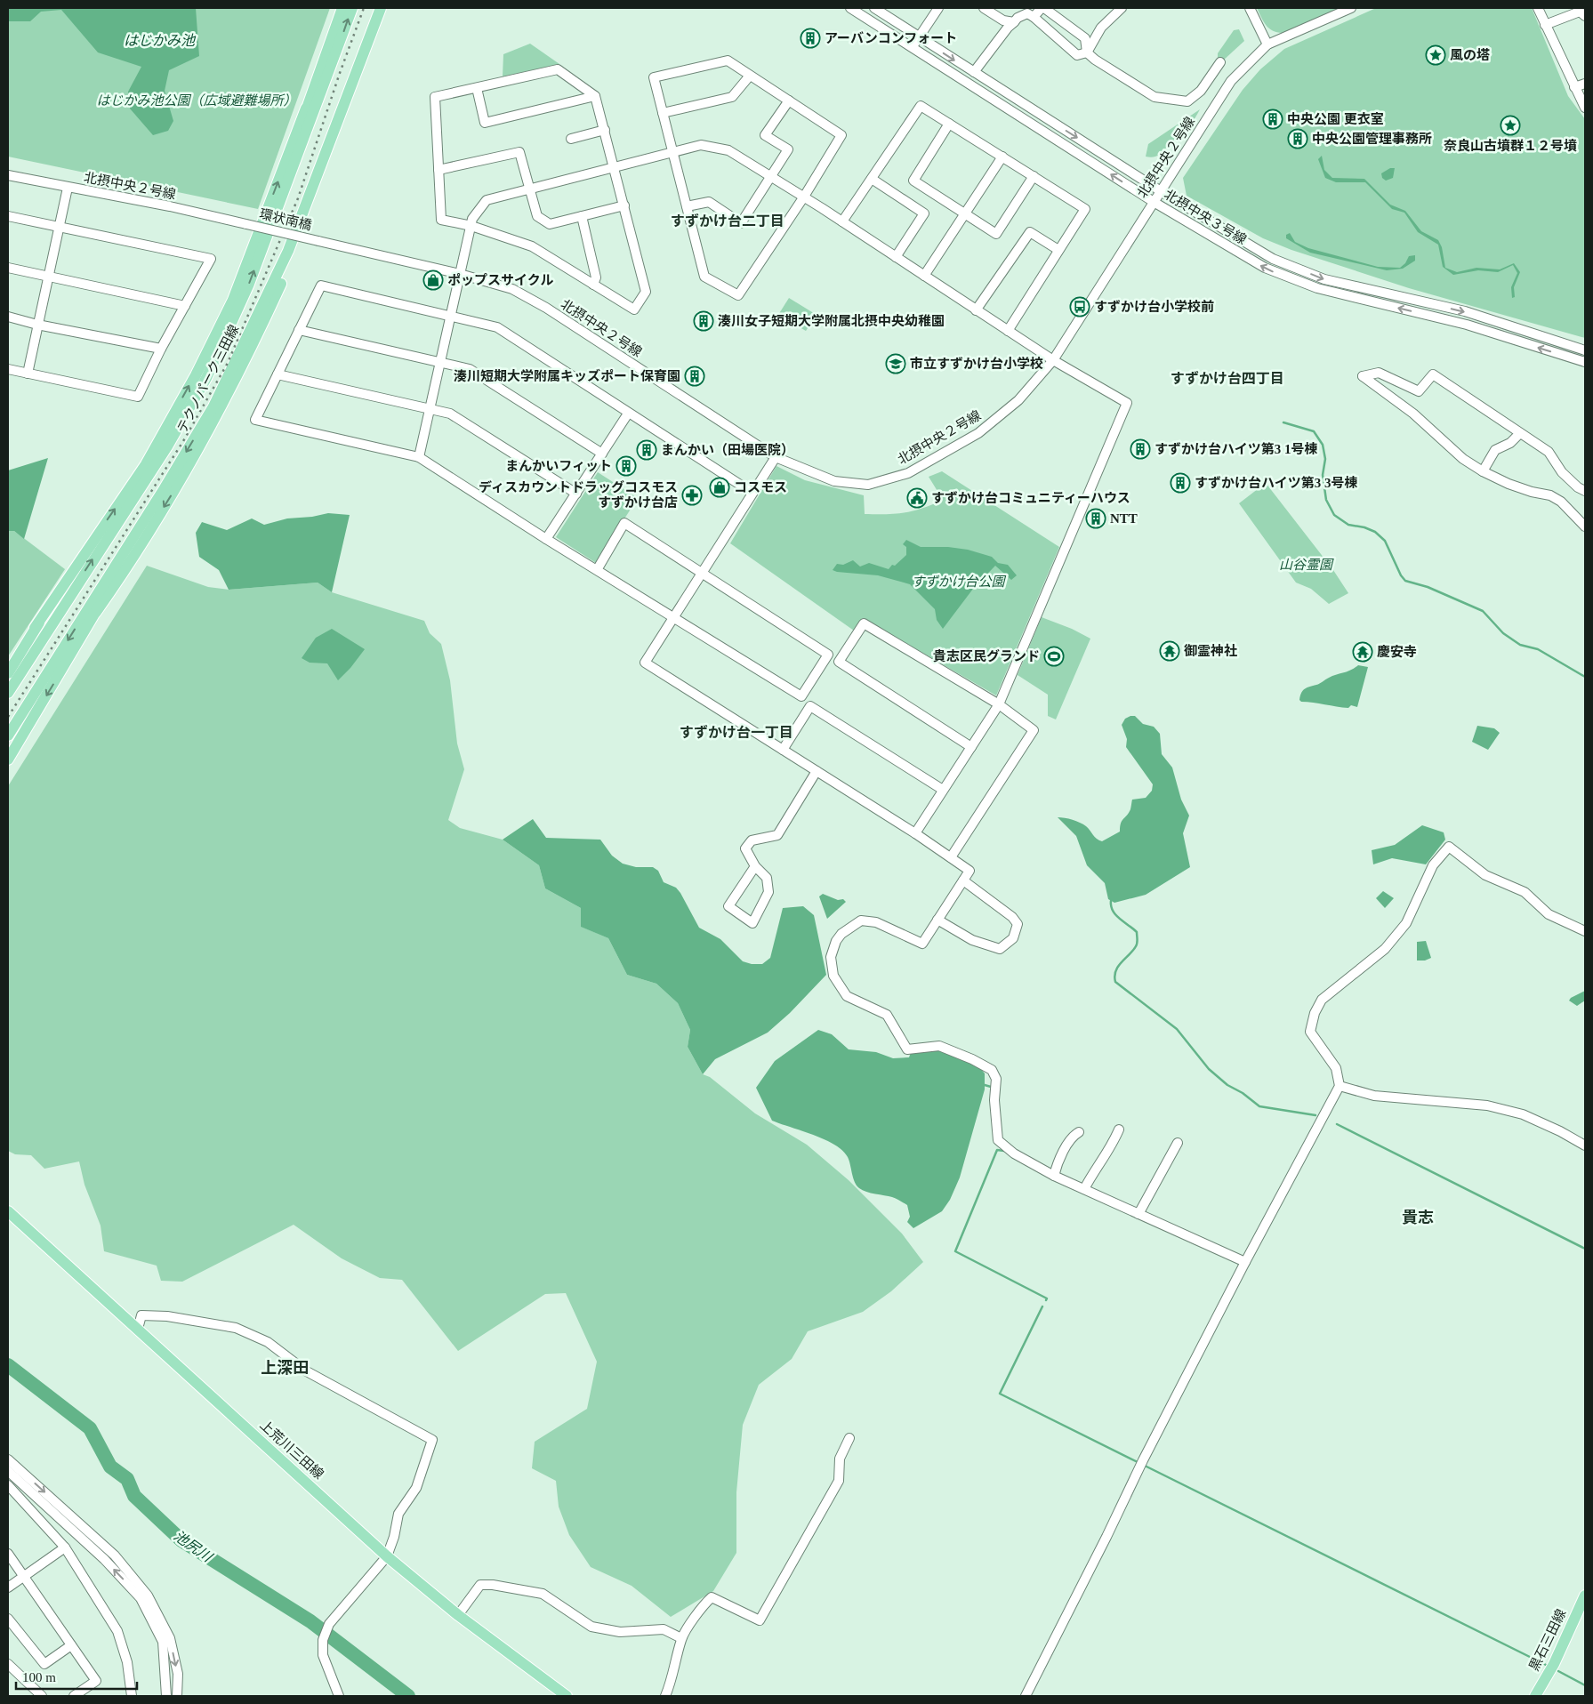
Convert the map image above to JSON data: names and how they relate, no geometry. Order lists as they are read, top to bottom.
{
  "streets": {
    "main road": ["テクノパーク三田線", "上荒川三田線", "黒石三田線"],
    "street": ["北摂中央２号線", "北摂中央３号線", "環状南橋"]
  },
  "crossings": [
    ["北摂中央２号線", "北摂中央３号線"],
    ["北摂中央２号線", "環状南橋"]
  ],
  "districts": [
    "すずかけ台二丁目",
    "すずかけ台四丁目",
    "すずかけ台一丁目",
    "貴志",
    "上深田"
  ],
  "water": ["はじかみ池", "池尻川"],
  "parks": ["はじかみ池公園（広域避難場所）", "山谷霊園", "すずかけ台公園"],
  "places": {
    "building": [
      "アーバンコンフォート",
      "中央公園 更衣室",
      "中央公園管理事務所",
      "湊川女子短期大学附属北摂中央幼稚園",
      "湊川短期大学附属キッズポート保育園",
      "すずかけ台ハイツ第3 1号棟",
      "まんかい（田場医院）",
      "まんかいフィット",
      "すずかけ台ハイツ第3 3号棟",
      "NTT"
    ],
    "place": ["風の塔", "奈良山古墳群１２号墳"],
    "shop": ["ポップスサイクル", "コスモス"],
    "bus stop": ["すずかけ台小学校前"],
    "school or university": ["市立すずかけ台小学校"],
    "pharmacy": ["ディスカウントドラッグコスモス すずかけ台店"],
    "public building": ["すずかけ台コミュニティーハウス"],
    "temple": ["御霊神社", "慶安寺"],
    "sports": ["貴志区民グランド"]
  },
  "scale_bar": "100 m"
}
